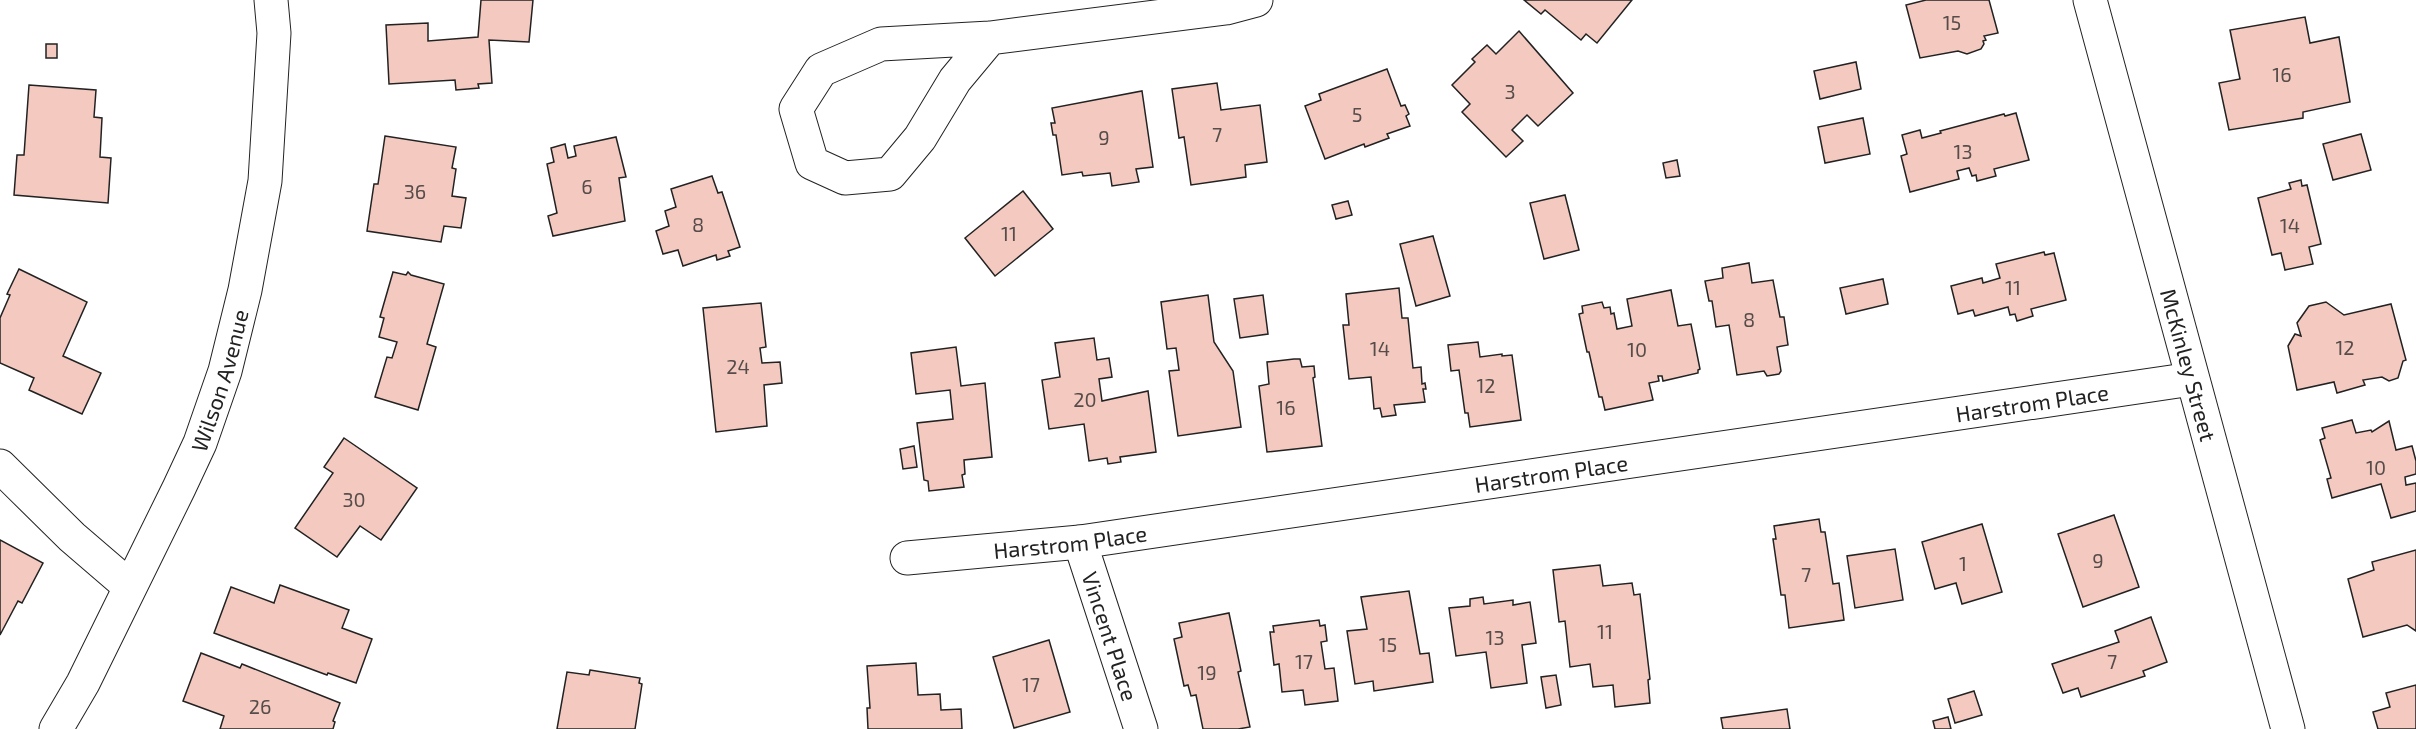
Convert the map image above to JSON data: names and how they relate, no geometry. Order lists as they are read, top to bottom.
{
  "streets": {
    "street": [
      "McKinley Street",
      "Wilson Avenue",
      "Harstrom Place",
      "Vincent Place"
    ]
  },
  "crossings": [
    ["McKinley Street", "Harstrom Place"],
    ["Harstrom Place", "Vincent Place"]
  ],
  "house_numbers": [
    "15",
    "16",
    "3",
    "5",
    "7",
    "9",
    "13",
    "6",
    "36",
    "8",
    "14",
    "11",
    "11",
    "8",
    "12",
    "14",
    "10",
    "24",
    "12",
    "20",
    "16",
    "10",
    "30",
    "9",
    "1",
    "7",
    "11",
    "13",
    "15",
    "17",
    "7",
    "19",
    "17",
    "26"
  ]
}
